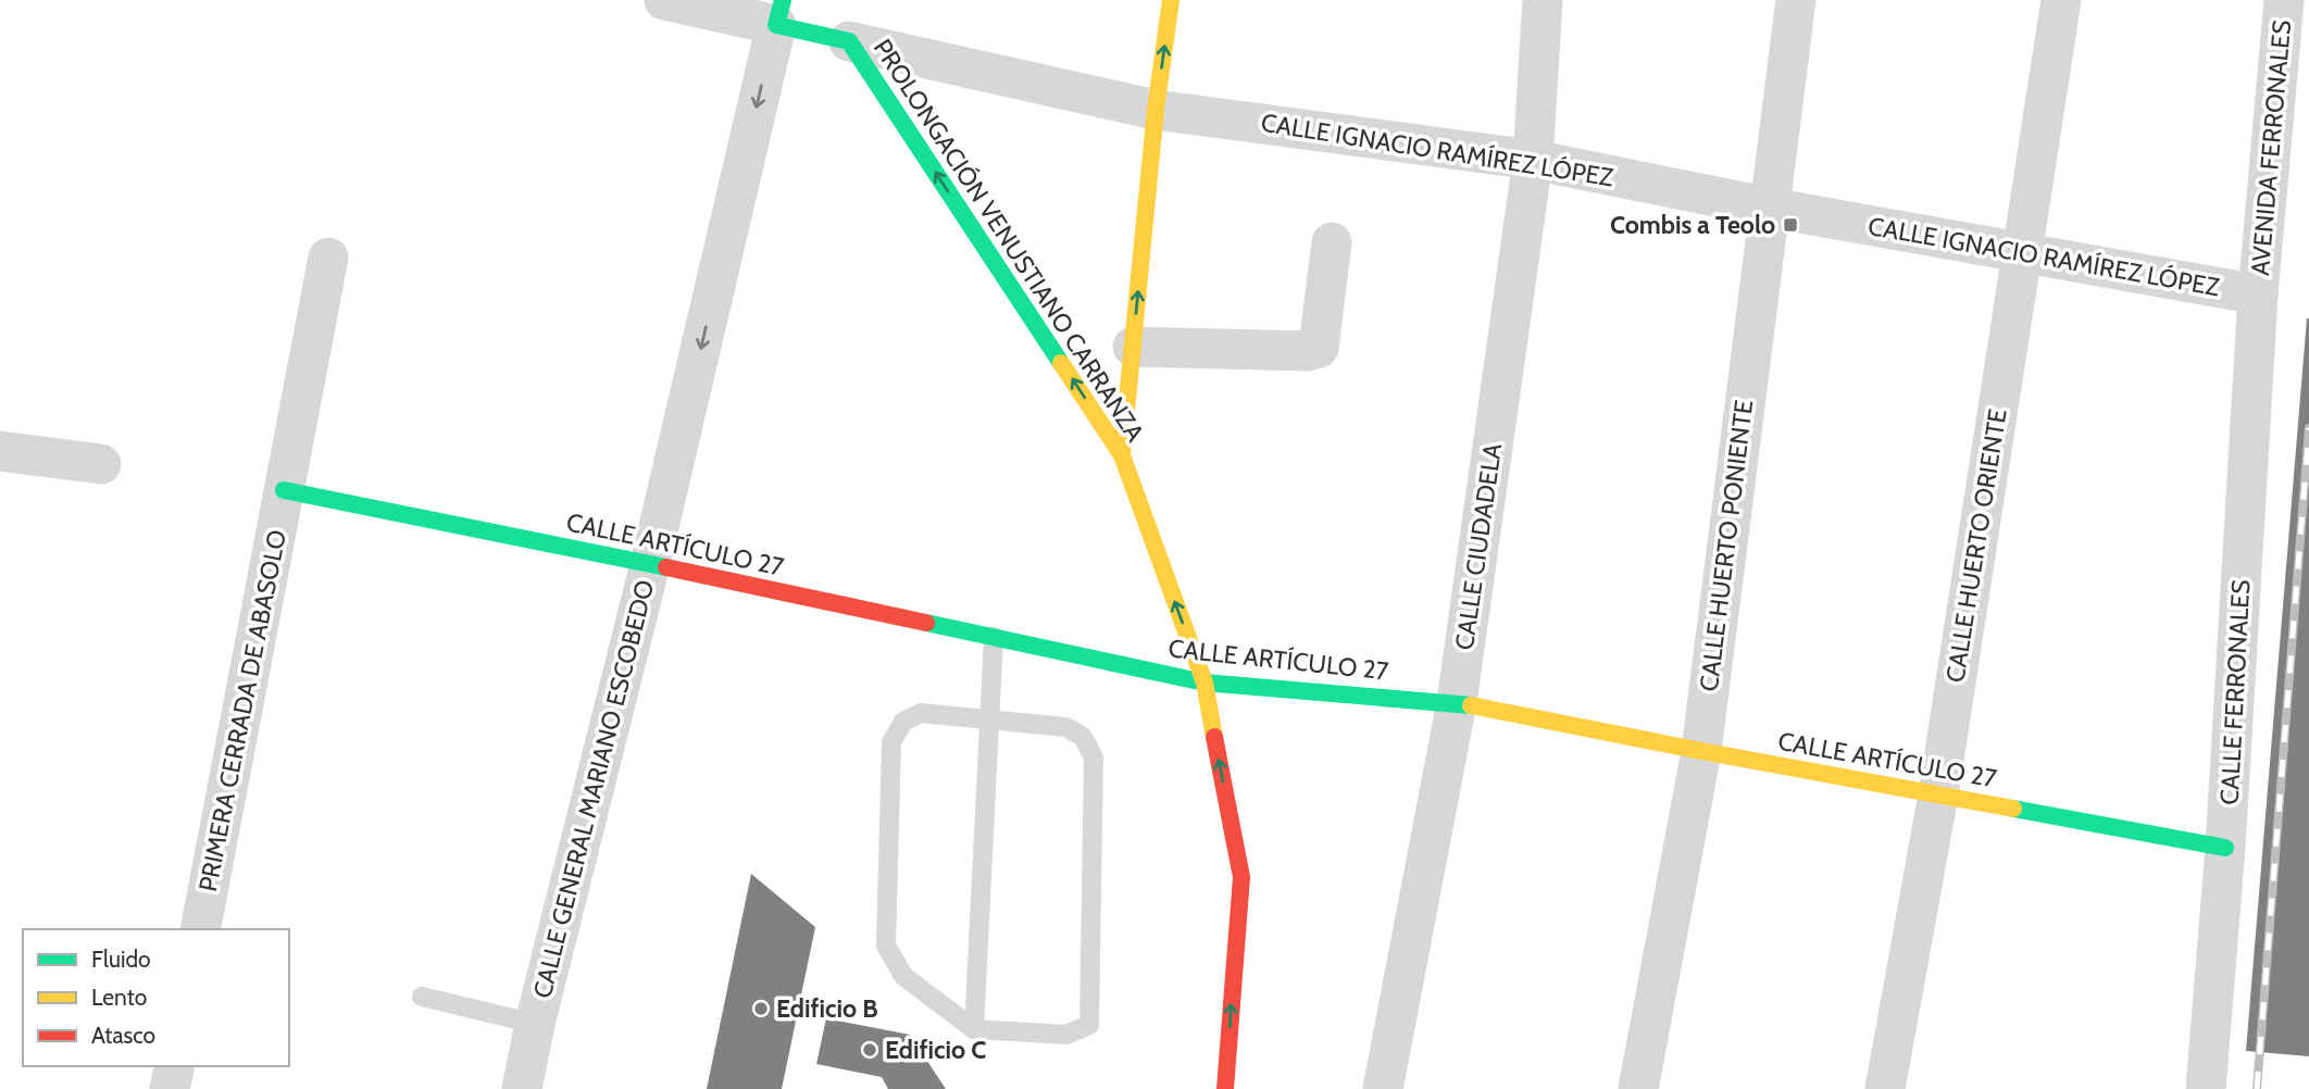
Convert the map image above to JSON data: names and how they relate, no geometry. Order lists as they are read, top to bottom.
{
  "streets": {
    "street": [
      "AVENIDA FERRONALES",
      "CALLE IGNACIO RAMÍREZ LÓPEZ",
      "PROLONGACIÓN VENUSTIANO CARRANZA",
      "CALLE ARTÍCULO 27",
      "CALLE HUERTO PONIENTE",
      "CALLE HUERTO ORIENTE",
      "CALLE CIUDADELA",
      "CALLE FERRONALES",
      "PRIMERA CERRADA DE ABASOLO",
      "CALLE GENERAL MARIANO ESCOBEDO"
    ]
  },
  "crossings": [
    ["AVENIDA FERRONALES", "CALLE IGNACIO RAMÍREZ LÓPEZ"],
    ["AVENIDA FERRONALES", "CALLE FERRONALES"],
    ["CALLE IGNACIO RAMÍREZ LÓPEZ", "PROLONGACIÓN VENUSTIANO CARRANZA"],
    ["CALLE IGNACIO RAMÍREZ LÓPEZ", "CALLE HUERTO PONIENTE"],
    ["CALLE IGNACIO RAMÍREZ LÓPEZ", "CALLE HUERTO ORIENTE"],
    ["CALLE IGNACIO RAMÍREZ LÓPEZ", "CALLE CIUDADELA"],
    ["CALLE IGNACIO RAMÍREZ LÓPEZ", "CALLE FERRONALES"],
    ["CALLE IGNACIO RAMÍREZ LÓPEZ", "CALLE GENERAL MARIANO ESCOBEDO"],
    ["PROLONGACIÓN VENUSTIANO CARRANZA", "CALLE ARTÍCULO 27"],
    ["CALLE ARTÍCULO 27", "CALLE HUERTO PONIENTE"],
    ["CALLE ARTÍCULO 27", "CALLE HUERTO ORIENTE"],
    ["CALLE ARTÍCULO 27", "CALLE CIUDADELA"],
    ["CALLE ARTÍCULO 27", "CALLE FERRONALES"],
    ["CALLE ARTÍCULO 27", "PRIMERA CERRADA DE ABASOLO"],
    ["CALLE ARTÍCULO 27", "CALLE GENERAL MARIANO ESCOBEDO"]
  ],
  "one_way": ["PROLONGACIÓN VENUSTIANO CARRANZA", "CALLE GENERAL MARIANO ESCOBEDO"],
  "places": {
    "transit": ["Combis a Teolo"],
    "other": ["Edificio B", "Edificio C"]
  },
  "legend": ["Fluido", "Lento", "Atasco"]
}
